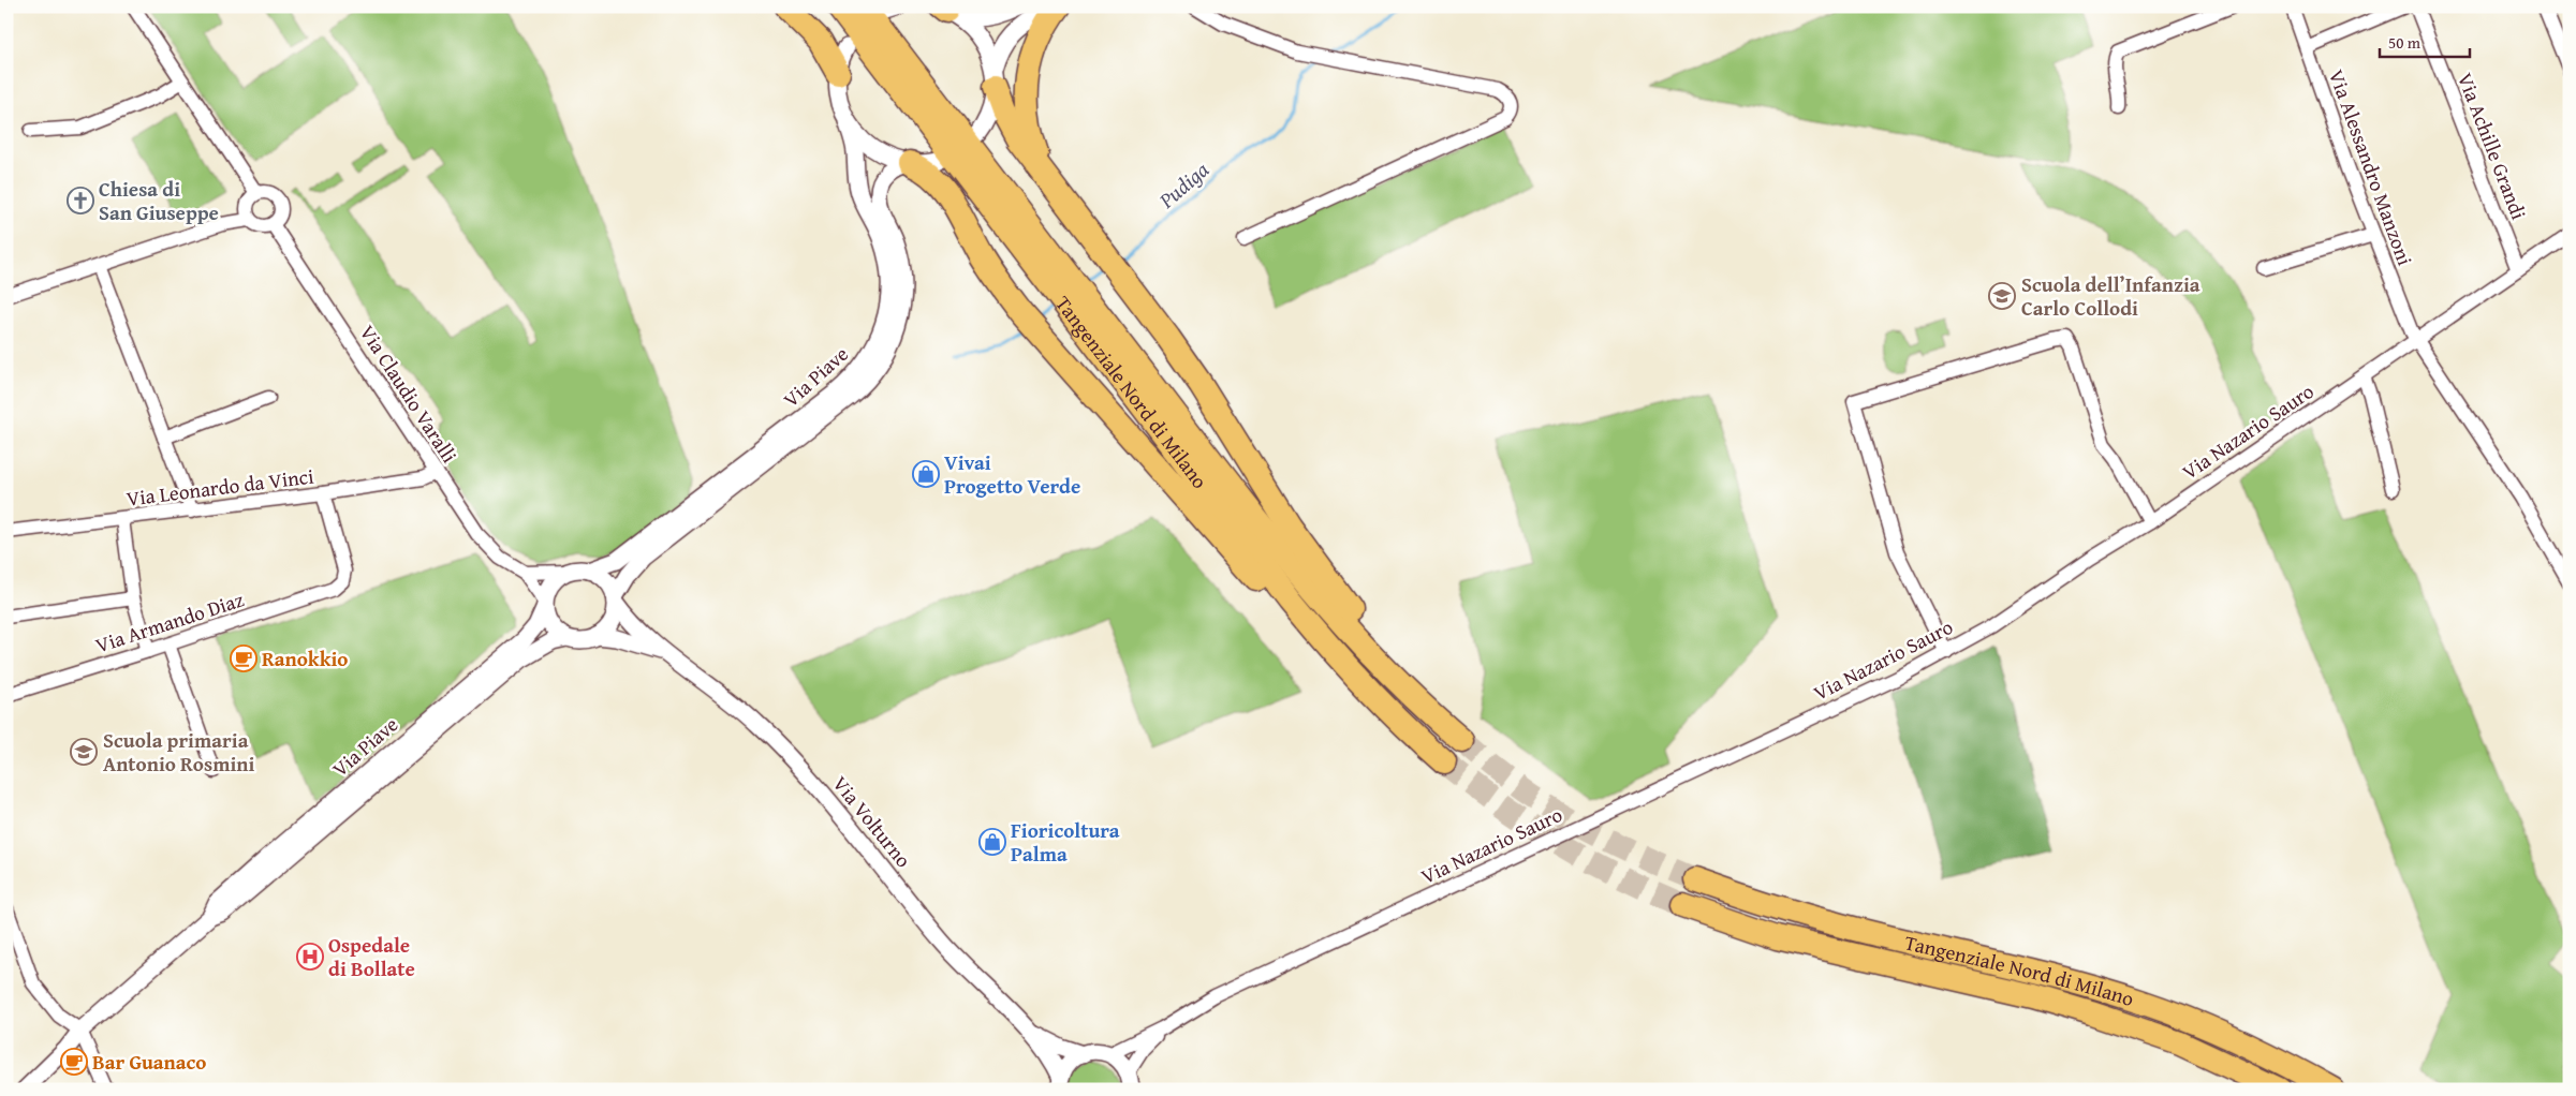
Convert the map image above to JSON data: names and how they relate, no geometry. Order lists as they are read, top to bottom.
{
  "streets": {
    "highway": ["Tangenziale Nord di Milano"],
    "street": [
      "Via Achille Grandi",
      "Via Alessandro Manzoni",
      "Via Piave",
      "Via Claudio Varalli",
      "Via Nazario Sauro",
      "Via Leonardo da Vinci",
      "Via Armando Diaz",
      "Via Volturno"
    ]
  },
  "crossings": [
    ["Via Achille Grandi", "Via Nazario Sauro"],
    ["Via Alessandro Manzoni", "Via Nazario Sauro"],
    ["Via Piave", "Tangenziale Nord di Milano"],
    ["Via Piave", "Via Claudio Varalli"],
    ["Via Piave", "Via Volturno"],
    ["Via Claudio Varalli", "Via Leonardo da Vinci"],
    ["Via Claudio Varalli", "Via Volturno"],
    ["Via Nazario Sauro", "Via Volturno"],
    ["Via Leonardo da Vinci", "Via Armando Diaz"]
  ],
  "water": ["Pudiga"],
  "places": {
    "church": ["Chiesa di San Giuseppe"],
    "school or university": ["Scuola dell’Infanzia Carlo Collodi", "Scuola primaria Antonio Rosmini"],
    "shop": ["Vivai Progetto Verde", "Fioricoltura Palma"],
    "cafe": ["Ranokkio", "Bar Guanaco"],
    "hospital": ["Ospedale di Bollate"]
  },
  "scale_bar": "50 m"
}
